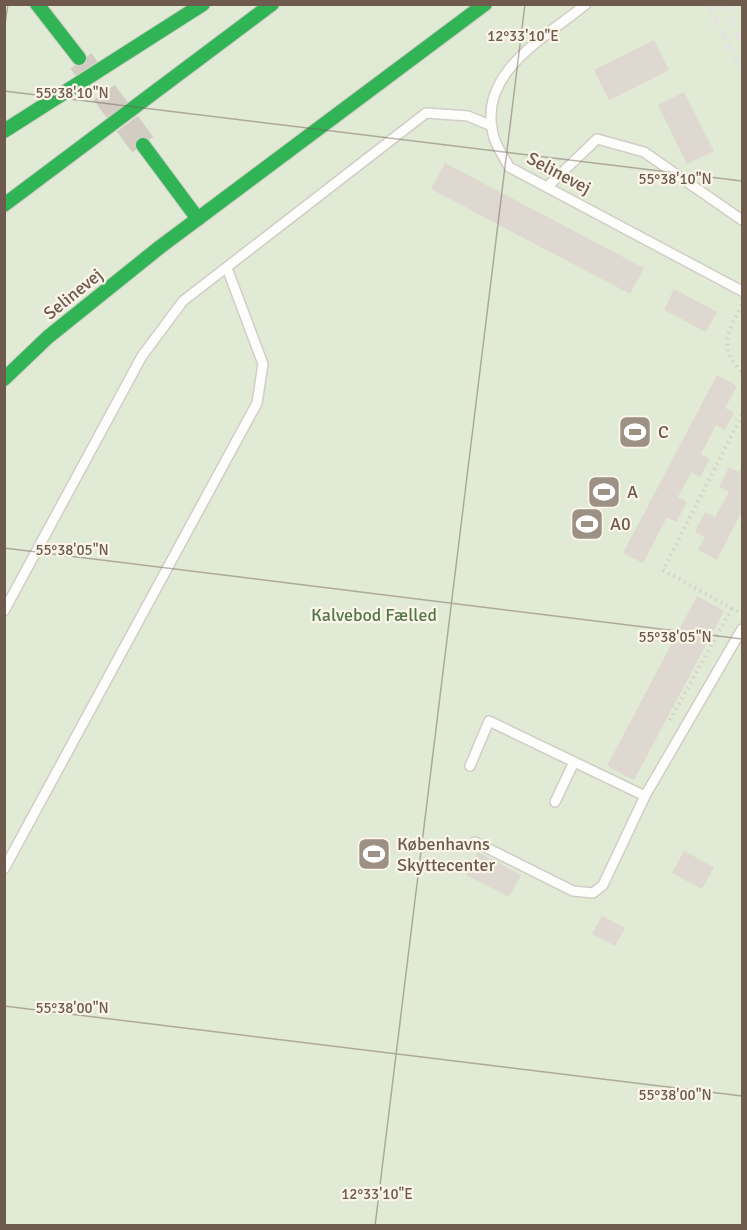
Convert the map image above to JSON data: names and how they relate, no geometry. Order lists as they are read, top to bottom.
{
  "streets": {
    "main road": ["Selinevej"]
  },
  "parks": ["Kalvebod Fælled"],
  "places": {
    "sports": [
      "C",
      "A",
      "A0",
      "Københavns Skyttecenter"
    ]
  },
  "coordinates": [
    "12°33'10\"E",
    "55°38'10\"N",
    "55°38'05\"N",
    "55°38'00\"N"
  ]
}
